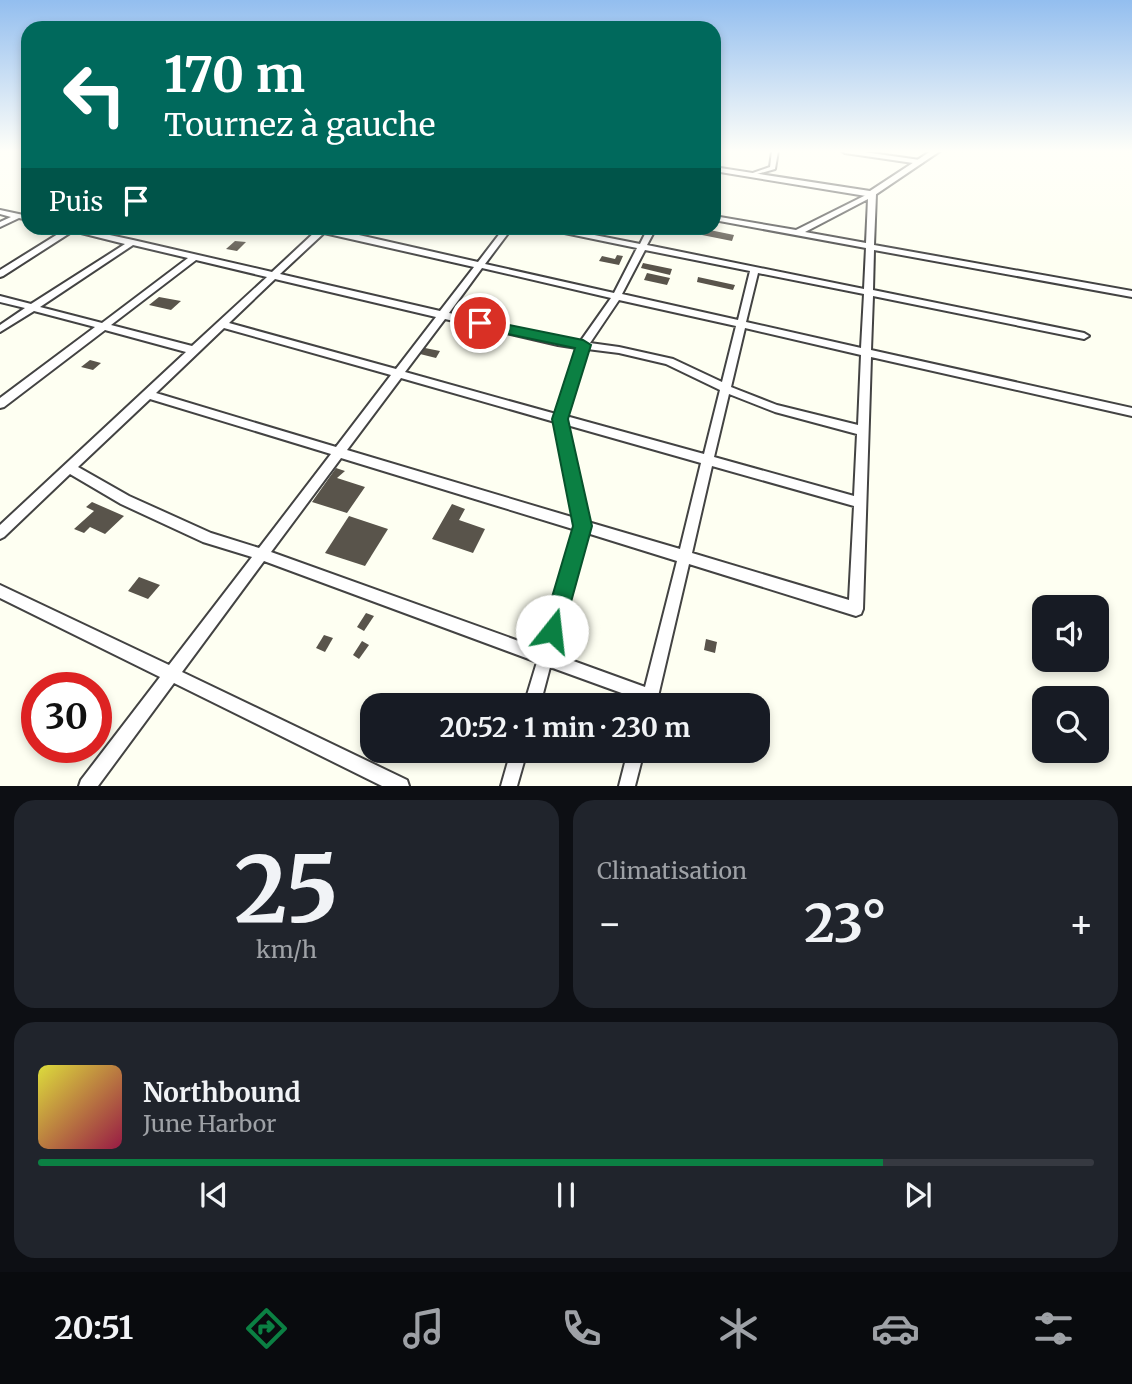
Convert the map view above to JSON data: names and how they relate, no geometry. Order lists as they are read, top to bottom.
{
  "page": {
    "turn": ["170 m", "Tournez à gauche"],
    "then": "Puis",
    "limit": "30",
    "trip": "20:52 · 1 min · 230 m",
    "tile": [
      ["25", "km/h"],
      "Climatisation"
    ],
    "heat": ["−", "23°", "+"],
    "song": ["Northbound", "June Harbor"],
    "tabs": "20:51"
  }
}
